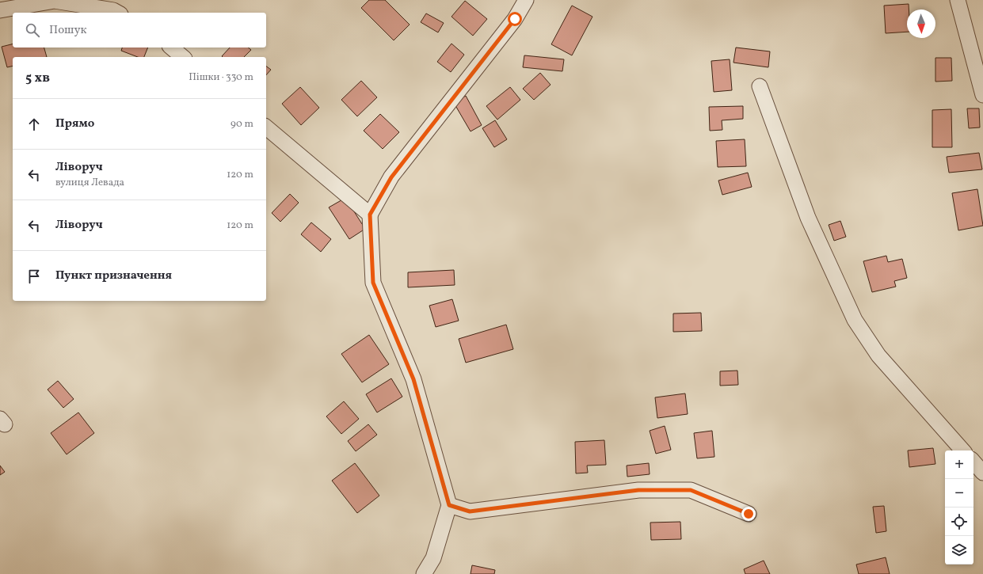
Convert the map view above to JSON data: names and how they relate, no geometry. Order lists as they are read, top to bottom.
{
  "north": "bottom",
  "page": {
    "search": "Пошук",
    "heading": ["5 хв", "Пішки · 330 m"],
    "list": [
      ["Прямо", "90 m"],
      ["Ліворуч", "вулиця Левада", "120 m"],
      ["Ліворуч", "120 m"],
      "Пункт призначення"
    ],
    "map_buttons": ["+", "−"]
  }
}
